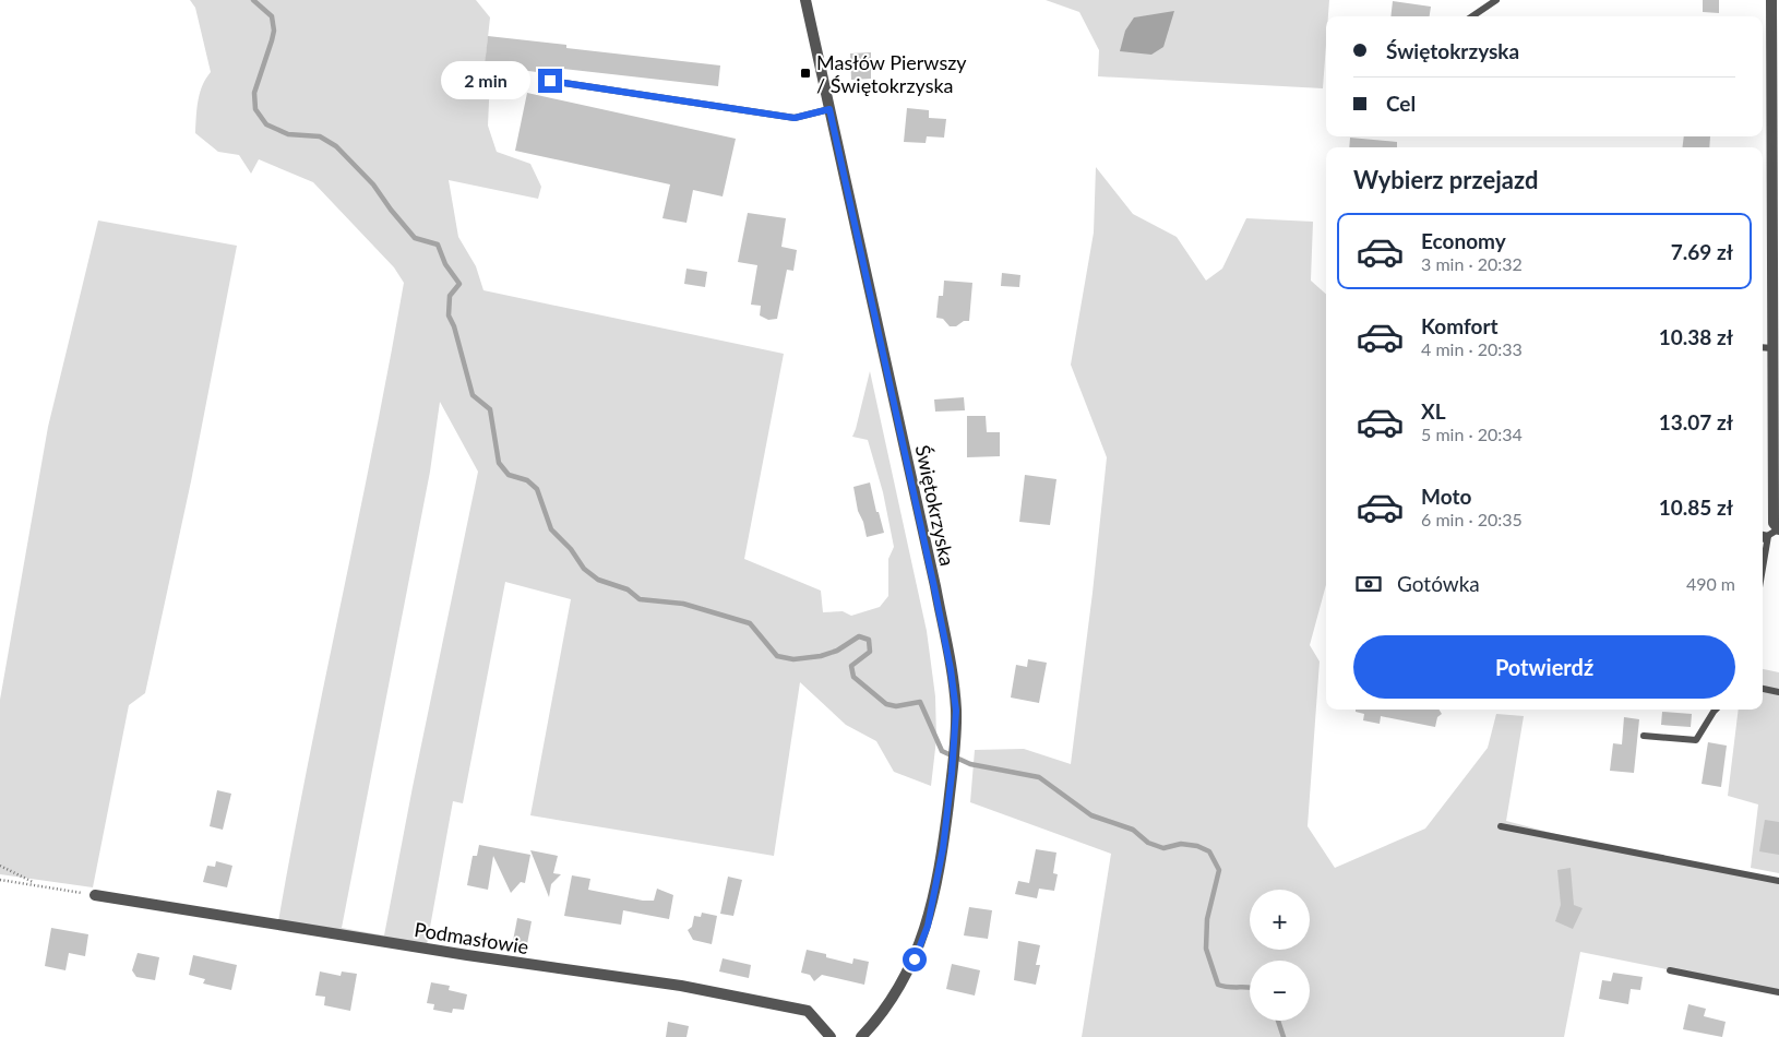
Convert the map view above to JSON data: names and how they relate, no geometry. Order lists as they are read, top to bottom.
{
  "streets": {
    "street": ["Świętokrzyska", "Podmasłowie"]
  },
  "places": {
    "transit": ["Masłów Pierwszy / Świętokrzyska"]
  },
  "page": {
    "banner": ["Świętokrzyska", "Cel"],
    "bubble": "2 min",
    "heading": "Wybierz przejazd",
    "list": [
      {
        "name": "Economy",
        "note": "3 min · 20:32",
        "value": "7.69 zł"
      },
      {
        "name": "Komfort",
        "note": "4 min · 20:33",
        "value": "10.38 zł"
      },
      {
        "name": "XL",
        "note": "5 min · 20:34",
        "value": "13.07 zł"
      },
      {
        "name": "Moto",
        "note": "6 min · 20:35",
        "value": "10.85 zł"
      }
    ],
    "pay": ["Gotówka", "490 m"],
    "buttons": "Potwierdź",
    "map_buttons": ["+", "−"]
  }
}
